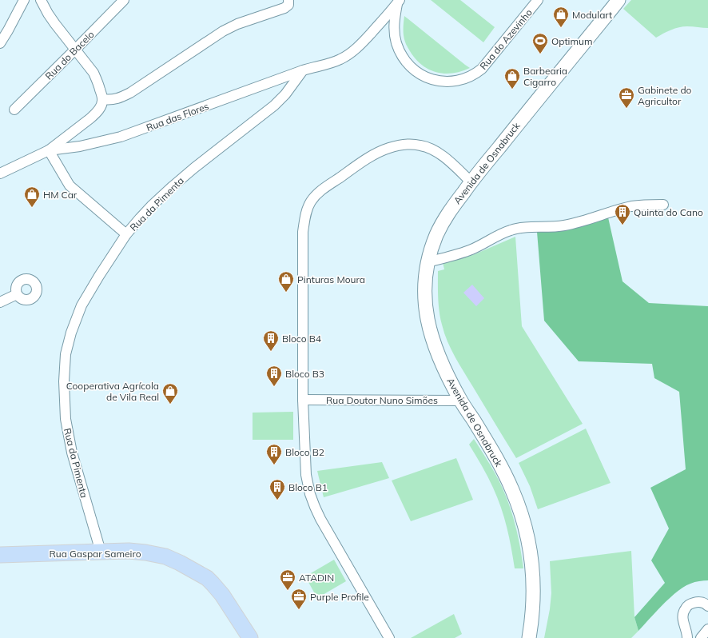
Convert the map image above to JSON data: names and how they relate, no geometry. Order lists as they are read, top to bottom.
{
  "streets": {
    "main road": ["Avenida de Osnabruck", "Rua Gaspar Sameiro"],
    "street": [
      "Rua do Azevinho",
      "Rua do Bacelo",
      "Rua das Flores",
      "Rua da Pimenta",
      "Rua Doutor Nuno Simões"
    ]
  },
  "crossings": [
    ["Rua das Flores", "Rua da Pimenta"],
    ["Avenida de Osnabruck", "Rua Doutor Nuno Simões"],
    ["Rua da Pimenta", "Rua Gaspar Sameiro"]
  ],
  "places": {
    "shop": [
      "Modulart",
      "Barbearia Cigarro",
      "HM Car",
      "Pinturas Moura",
      "Cooperativa Agrícola de Vila Real"
    ],
    "sports": ["Optimum"],
    "office": ["Gabinete do Agricultor", "ATADIN", "Purple Profile"],
    "building": [
      "Quinta do Cano",
      "Bloco B4",
      "Bloco B3",
      "Bloco B2",
      "Bloco B1"
    ]
  }
}
